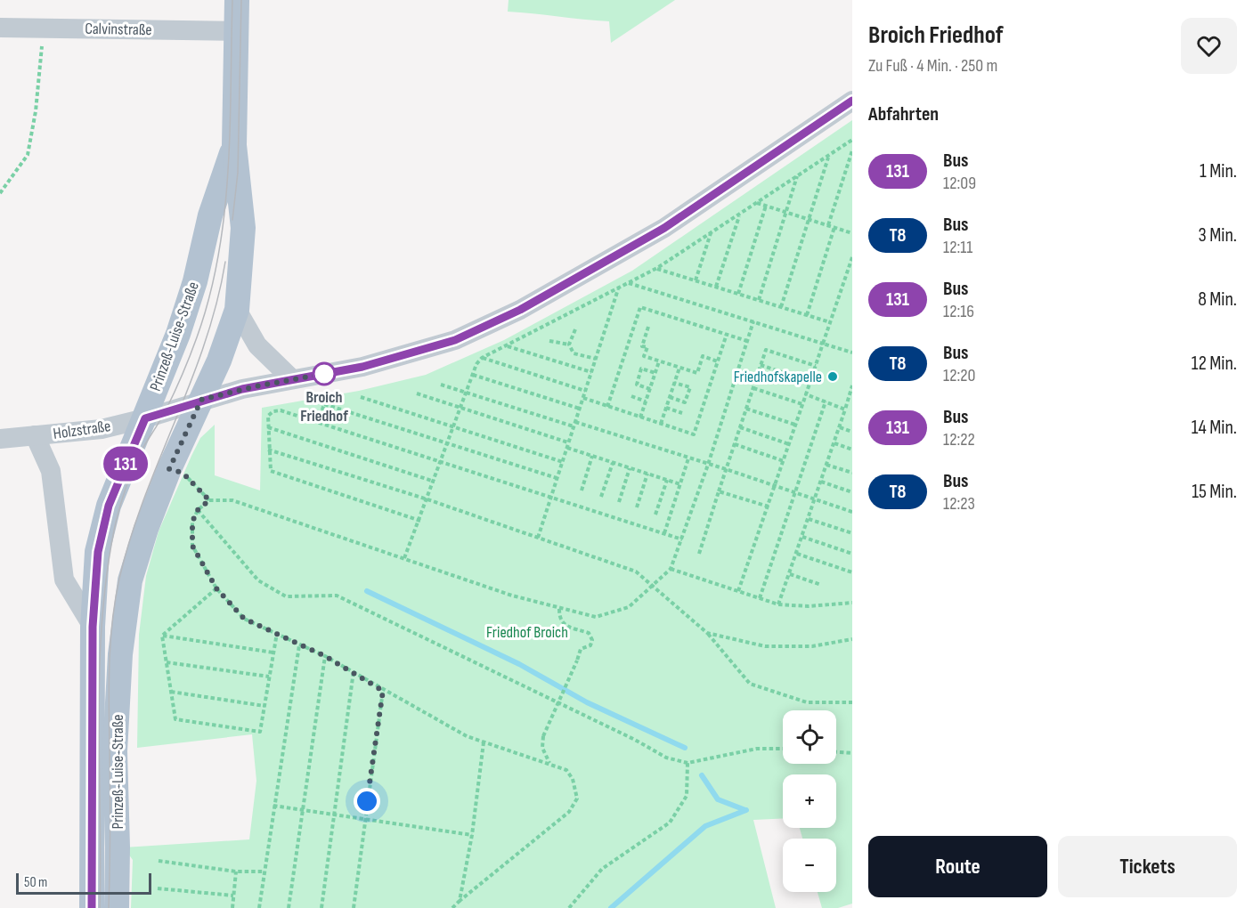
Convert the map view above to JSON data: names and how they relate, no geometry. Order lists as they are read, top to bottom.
{
  "streets": {
    "main road": ["Prinzeß-Luise-Straße"],
    "street": ["Calvinstraße", "Holzstraße"]
  },
  "crossings": [
    ["Calvinstraße", "Prinzeß-Luise-Straße"],
    ["Prinzeß-Luise-Straße", "Holzstraße"]
  ],
  "parks": ["Friedhof Broich"],
  "places": ["Broich Friedhof", "Friedhofskapelle"],
  "lines": ["bus line 131"],
  "scale_bar": "50 m",
  "page": {
    "on_map": "131",
    "heading": [
      ["Broich Friedhof", "Zu Fuß · 4 Min. · 250 m"],
      "Abfahrten"
    ],
    "list": [
      {
        "mark": "131",
        "name": "Bus",
        "note": "12:09",
        "value": "1 Min."
      },
      {
        "mark": "T8",
        "name": "Bus",
        "note": "12:11",
        "value": "3 Min."
      },
      {
        "mark": "131",
        "name": "Bus",
        "note": "12:16",
        "value": "8 Min."
      },
      {
        "mark": "T8",
        "name": "Bus",
        "note": "12:20",
        "value": "12 Min."
      },
      {
        "mark": "131",
        "name": "Bus",
        "note": "12:22",
        "value": "14 Min."
      },
      {
        "mark": "T8",
        "name": "Bus",
        "note": "12:23",
        "value": "15 Min."
      }
    ],
    "map_buttons": ["+", "−"],
    "buttons": ["Route", "Tickets"],
    "scale": "50 m"
  }
}
